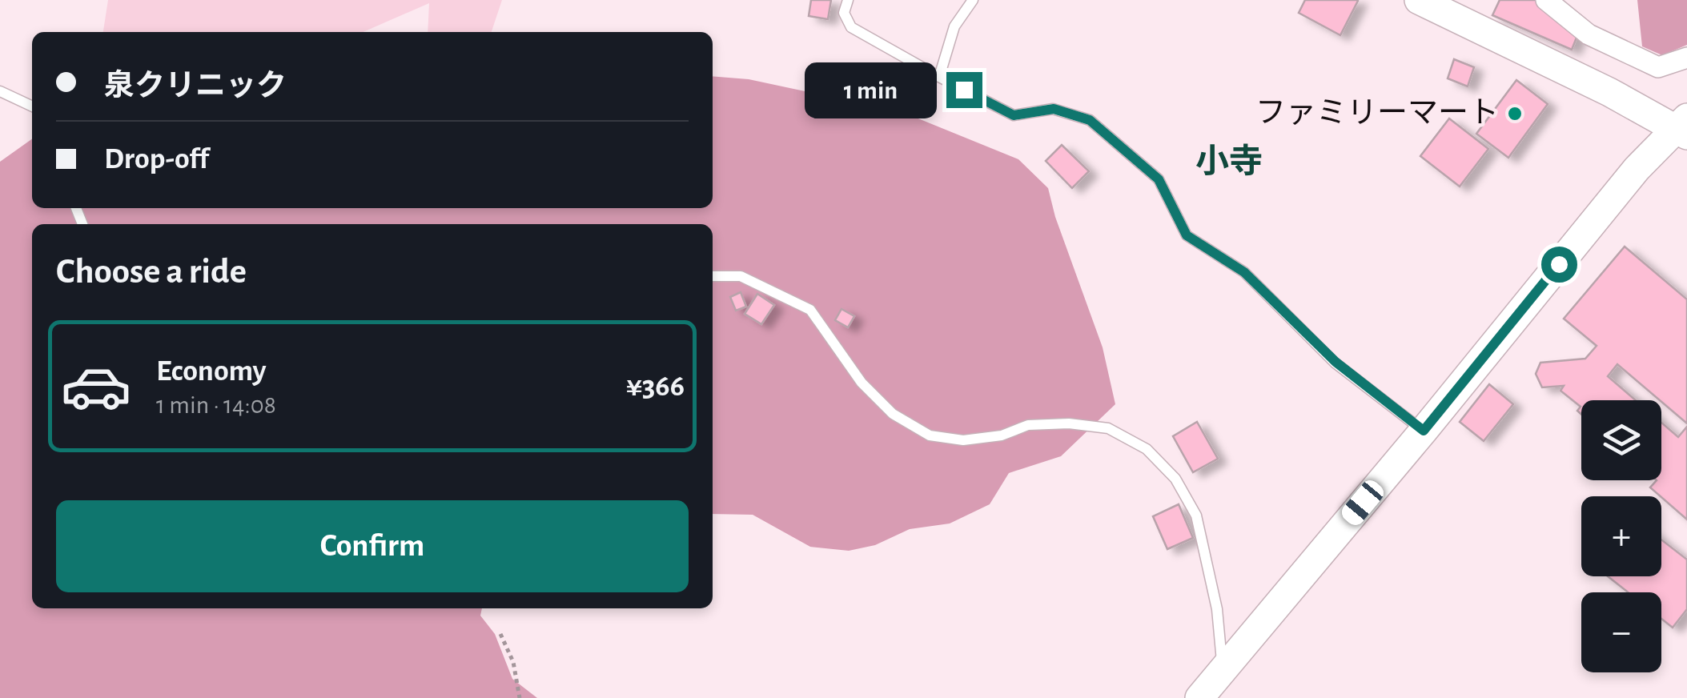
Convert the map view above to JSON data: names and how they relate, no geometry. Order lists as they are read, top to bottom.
{
  "districts": ["小寺"],
  "places": ["ファミリーマート"],
  "page": {
    "banner": ["泉クリニック", "Drop-off"],
    "bubble": "1 min",
    "heading": "Choose a ride",
    "list": [
      {
        "name": "Economy",
        "note": "1 min · 14:08",
        "value": "¥366"
      }
    ],
    "map_buttons": ["+", "−"],
    "buttons": "Confirm"
  }
}
